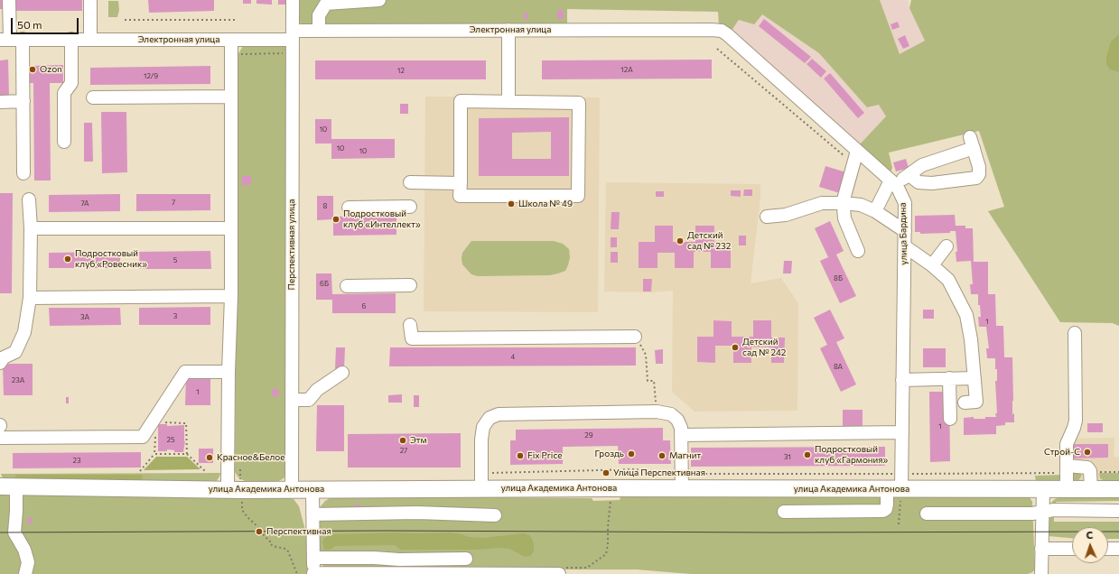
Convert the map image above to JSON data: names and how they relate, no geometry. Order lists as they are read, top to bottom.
{
  "streets": {
    "main road": ["улица Академика Антонова"],
    "street": ["Электронная улица", "улица Бардина", "Перспективная улица"]
  },
  "crossings": [
    ["Электронная улица", "улица Бардина"],
    ["Электронная улица", "Перспективная улица"],
    ["улица Бардина", "улица Академика Антонова"],
    ["Перспективная улица", "улица Академика Антонова"]
  ],
  "places": [
    "Ozon",
    "Школа № 49",
    "Подростковый клуб «Интеллект»",
    "Детский сад № 232",
    "Подростковый клуб «Ровесник»",
    "Детский сад № 242",
    "Этм",
    "Строй-С",
    "Гроздь",
    "Подростковый клуб «Гармония»",
    "Fix Price",
    "Магнит",
    "Красное&Белое",
    "Улица Перспективная",
    "Перспективная"
  ],
  "house_numbers": [
    "12А",
    "12",
    "12/9",
    "10",
    "10",
    "10",
    "7",
    "7А",
    "8",
    "5",
    "8Б",
    "6Б",
    "6",
    "3",
    "3А",
    "1",
    "4",
    "8А",
    "23А",
    "1",
    "1",
    "29",
    "25",
    "27",
    "31",
    "23"
  ],
  "scale_bar": "50 m",
  "north": "top"
}
